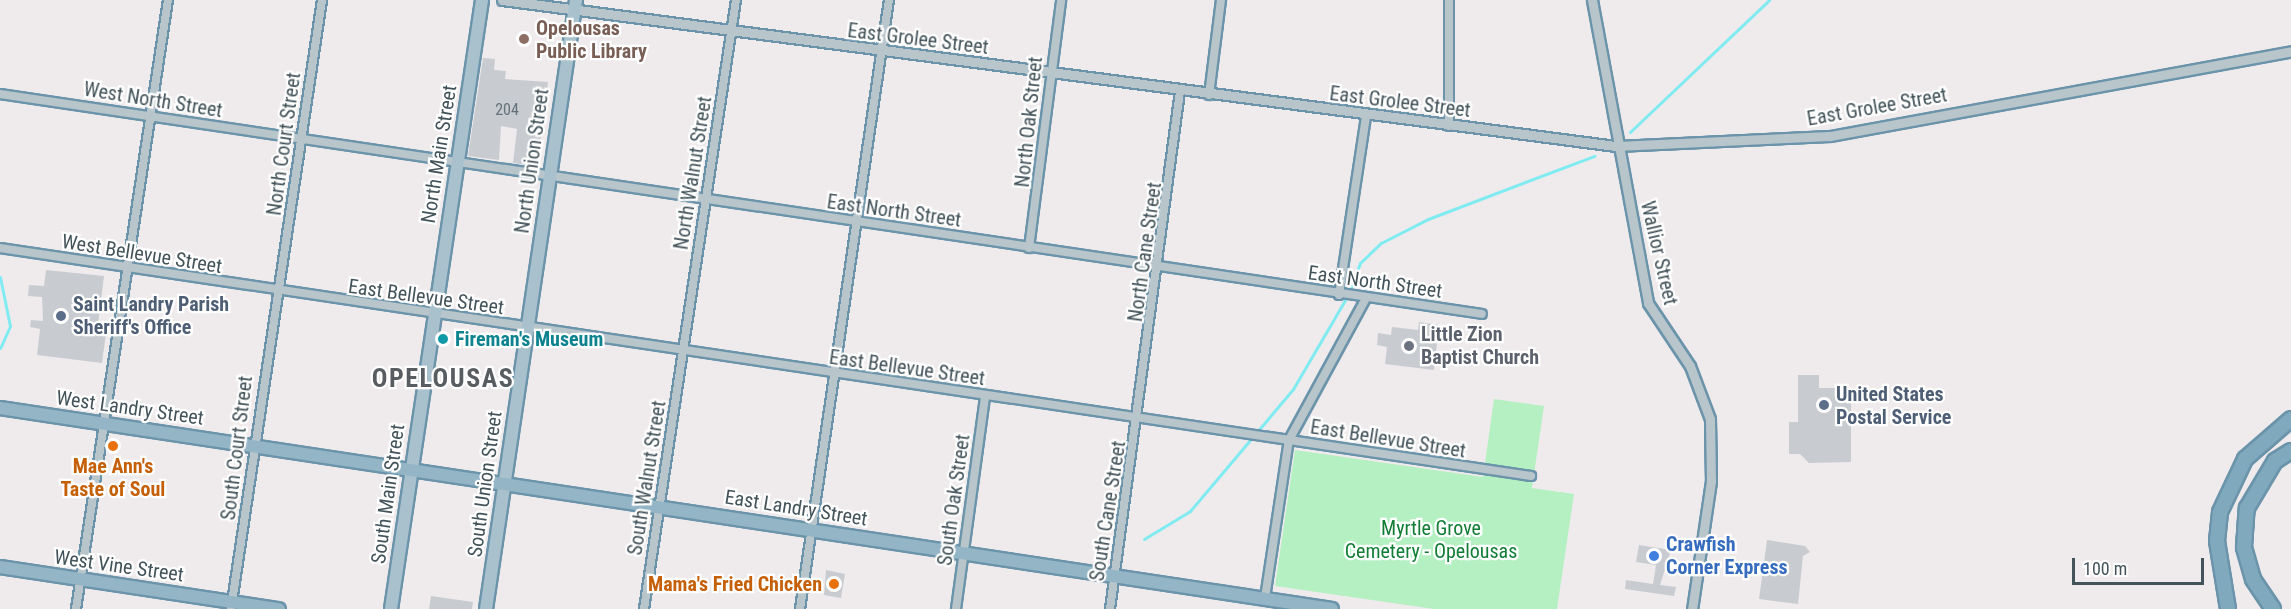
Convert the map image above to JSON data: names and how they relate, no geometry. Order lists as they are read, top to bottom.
{
  "streets": {
    "highway": ["West Landry Street", "East Landry Street", "West Vine Street"],
    "main road": [
      "North Main Street",
      "North Union Street",
      "South Union Street",
      "South Main Street"
    ],
    "street": [
      "East Grolee Street",
      "West North Street",
      "North Oak Street",
      "North Court Street",
      "North Walnut Street",
      "East North Street",
      "North Cane Street",
      "Wallior Street",
      "West Bellevue Street",
      "East Bellevue Street",
      "South Court Street",
      "South Walnut Street",
      "South Oak Street",
      "South Cane Street"
    ]
  },
  "crossings": [
    ["East Grolee Street", "North Oak Street"],
    ["East Grolee Street", "North Union Street"],
    ["East Grolee Street", "North Walnut Street"],
    ["East Grolee Street", "North Cane Street"],
    ["East Grolee Street", "Wallior Street"],
    ["West North Street", "North Court Street"],
    ["West North Street", "East North Street"],
    ["North Oak Street", "East North Street"],
    ["North Court Street", "East North Street"],
    ["North Court Street", "West Bellevue Street"],
    ["North Court Street", "East Bellevue Street"],
    ["North Court Street", "South Court Street"],
    ["North Main Street", "East North Street"],
    ["North Main Street", "East Bellevue Street"],
    ["North Main Street", "South Main Street"],
    ["North Union Street", "East North Street"],
    ["North Union Street", "East Bellevue Street"],
    ["North Union Street", "South Union Street"],
    ["North Walnut Street", "East North Street"],
    ["North Walnut Street", "East Bellevue Street"],
    ["North Walnut Street", "South Walnut Street"],
    ["East North Street", "North Cane Street"],
    ["North Cane Street", "East Bellevue Street"],
    ["North Cane Street", "South Cane Street"],
    ["West Bellevue Street", "East Bellevue Street"],
    ["West Bellevue Street", "South Court Street"],
    ["East Bellevue Street", "South Court Street"],
    ["East Bellevue Street", "South Walnut Street"],
    ["East Bellevue Street", "South Union Street"],
    ["East Bellevue Street", "South Main Street"],
    ["East Bellevue Street", "South Oak Street"],
    ["East Bellevue Street", "South Cane Street"],
    ["West Landry Street", "South Court Street"],
    ["West Landry Street", "East Landry Street"],
    ["South Court Street", "East Landry Street"],
    ["South Court Street", "West Vine Street"],
    ["South Walnut Street", "East Landry Street"],
    ["South Union Street", "East Landry Street"],
    ["South Main Street", "East Landry Street"],
    ["South Oak Street", "East Landry Street"],
    ["East Landry Street", "South Cane Street"]
  ],
  "districts": ["OPELOUSAS"],
  "parks": ["Myrtle Grove Cemetery - Opelousas"],
  "places": [
    "Opelousas Public Library",
    "Saint Landry Parish Sheriff's Office",
    "Fireman's Museum",
    "Little Zion Baptist Church",
    "United States Postal Service",
    "Mae Ann's Taste of Soul",
    "Crawfish Corner Express",
    "Mama's Fried Chicken"
  ],
  "house_numbers": ["204"],
  "scale_bar": "100 m"
}
